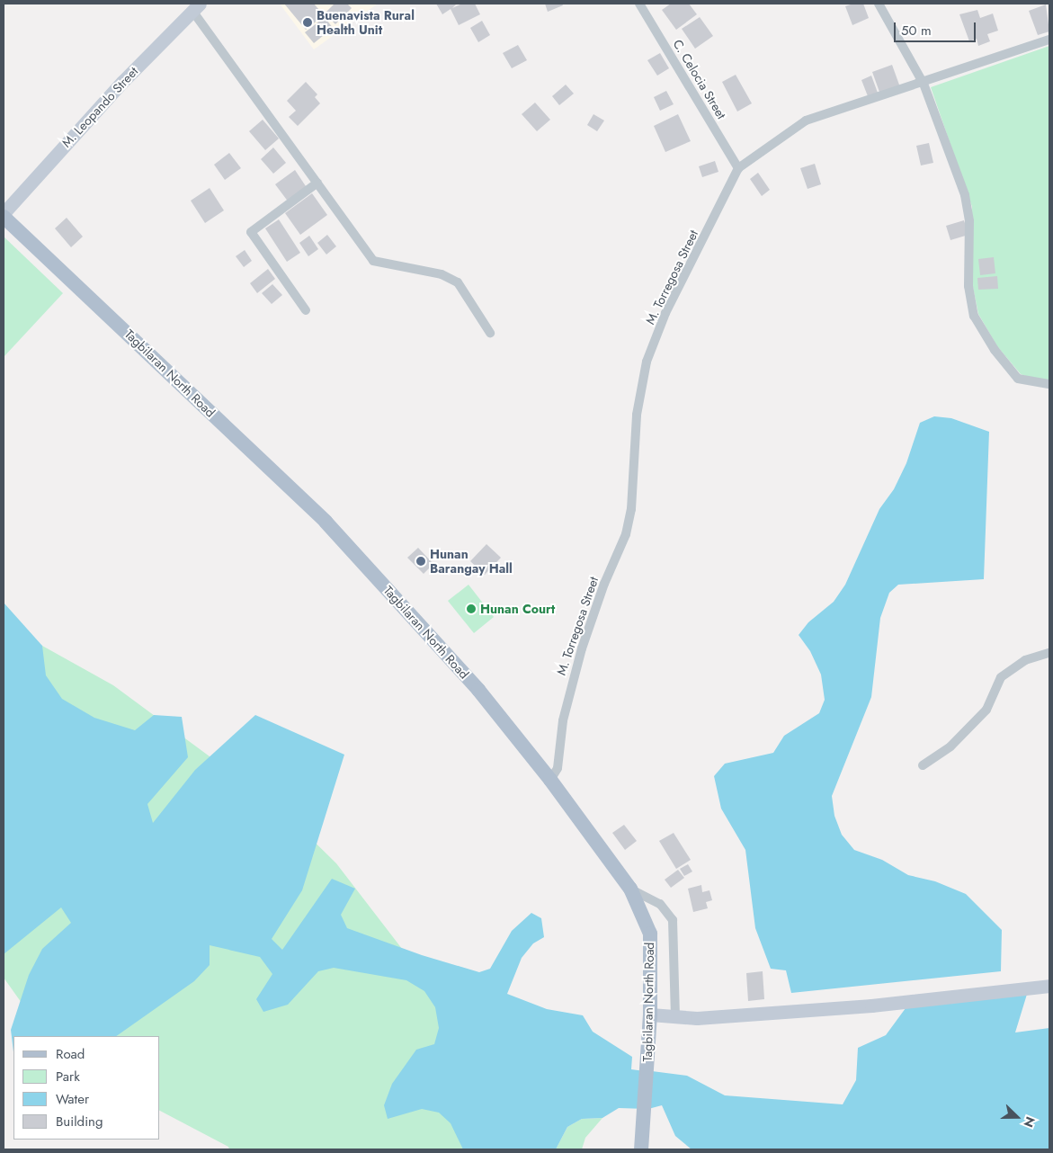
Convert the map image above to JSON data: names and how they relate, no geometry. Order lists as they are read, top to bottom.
{
  "streets": {
    "main road": ["Tagbilaran North Road"],
    "street": ["C. Celocia Street", "M. Leopando Street", "M. Torregosa Street"]
  },
  "crossings": [
    ["C. Celocia Street", "M. Torregosa Street"],
    ["M. Leopando Street", "Tagbilaran North Road"],
    ["M. Torregosa Street", "Tagbilaran North Road"]
  ],
  "places": ["Buenavista Rural Health Unit", "Hunan Barangay Hall", "Hunan Court"],
  "legend": [
    "Road",
    "Park",
    "Water",
    "Building"
  ],
  "scale_bar": "50 m",
  "north": "right"
}
